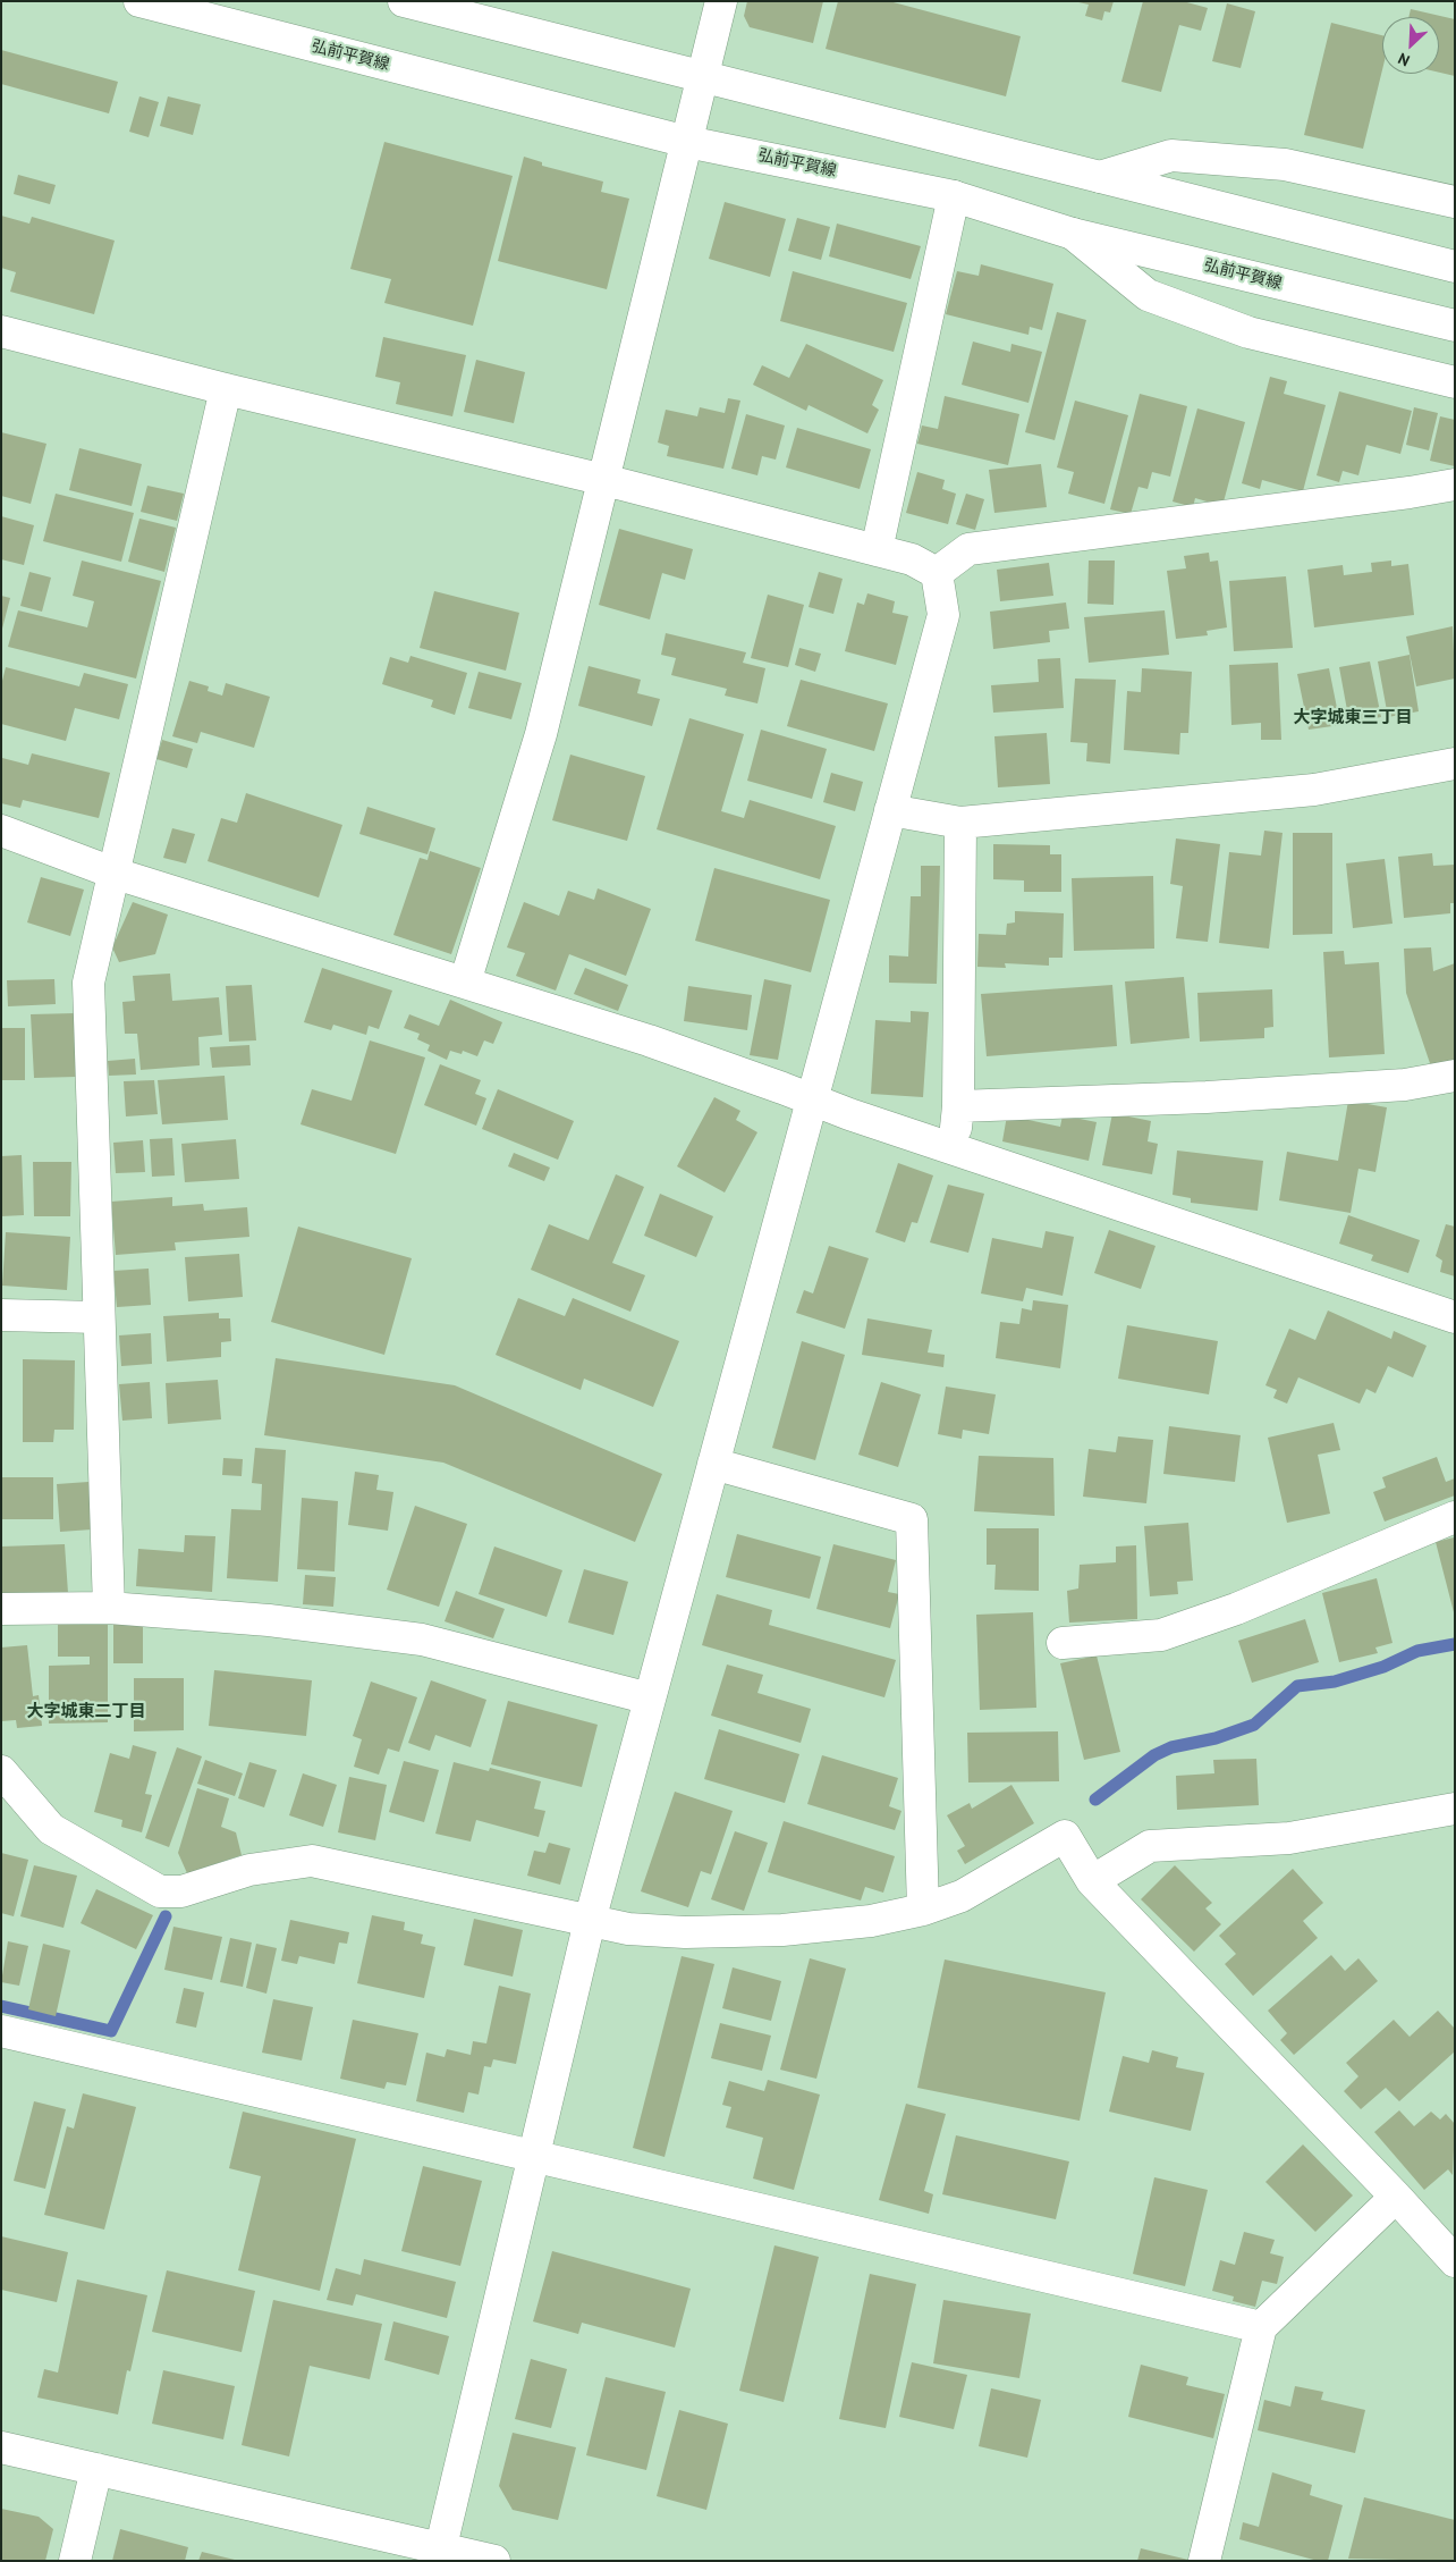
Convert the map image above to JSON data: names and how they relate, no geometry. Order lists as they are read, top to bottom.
{
  "streets": {
    "street": ["弘前平賀線"]
  },
  "districts": ["大字城東三丁目", "大字城東二丁目"],
  "north": "bottom left"
}
